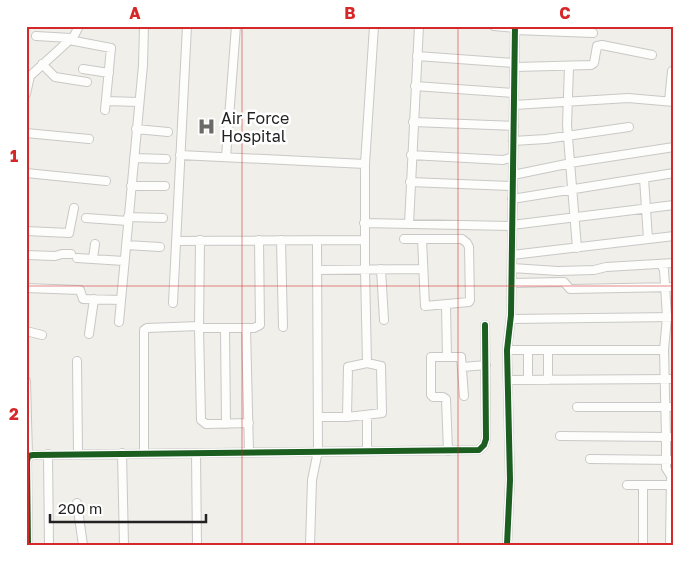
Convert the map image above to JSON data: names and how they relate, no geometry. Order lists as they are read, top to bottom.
{
  "places": {
    "hospital": ["Air Force Hospital"]
  },
  "scale_bar": "200 m",
  "grid": {
    "columns": ["A", "B", "C"],
    "rows": ["1", "2"]
  }
}
